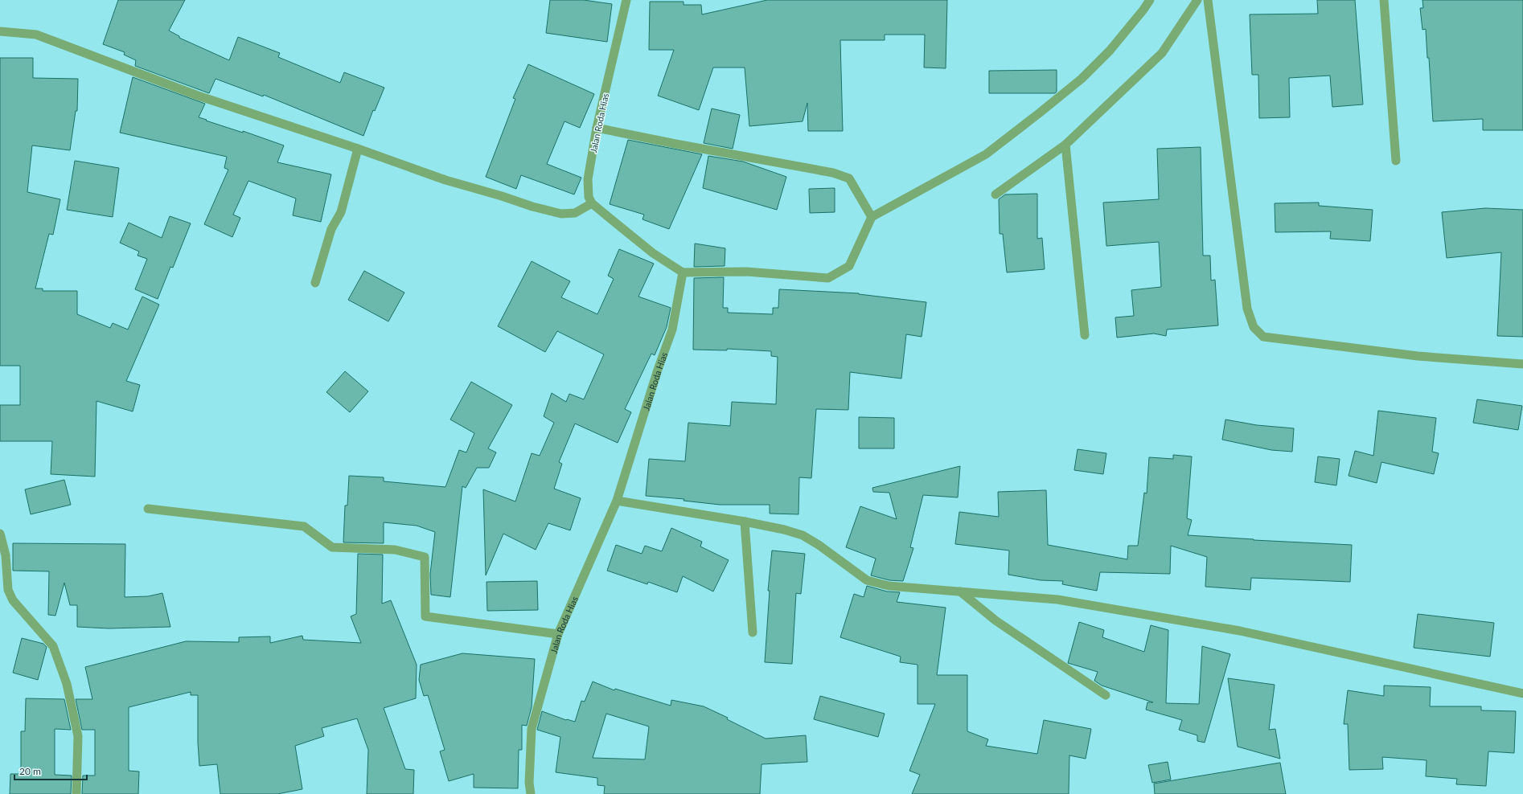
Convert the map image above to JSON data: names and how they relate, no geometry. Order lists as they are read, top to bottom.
{
  "streets": {
    "street": ["Jalan Roda Hias"]
  },
  "scale_bar": "20 m"
}
